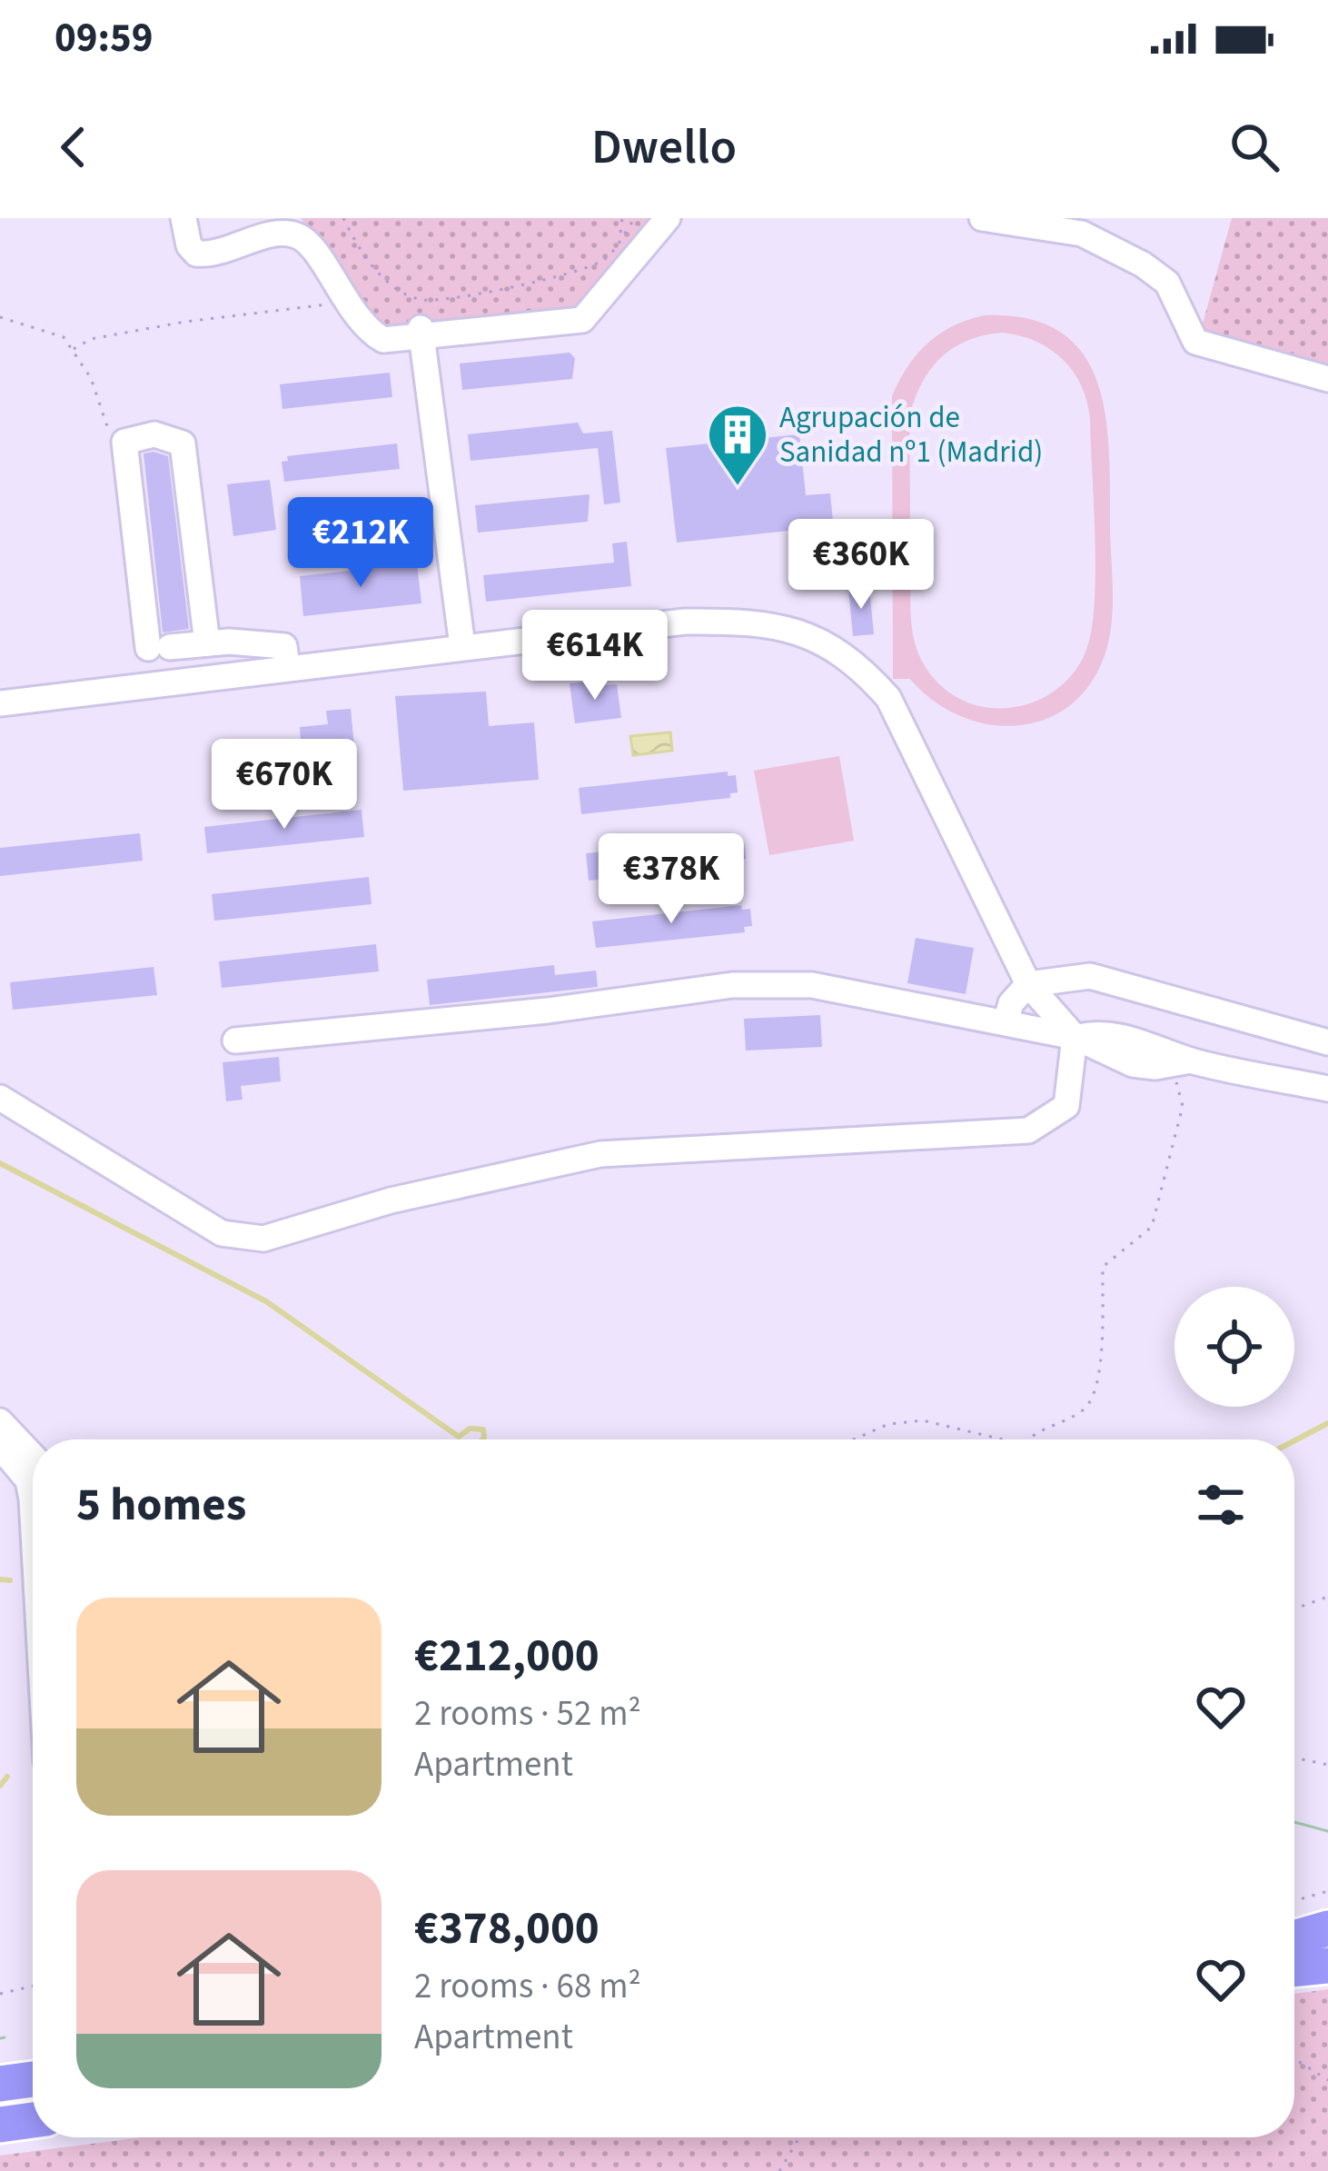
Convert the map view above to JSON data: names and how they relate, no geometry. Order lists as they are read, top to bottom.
{
  "places": {
    "building": ["Agrupación de Sanidad nº1 (Madrid)"]
  },
  "page": {
    "status": "09:59",
    "header": "Dwello",
    "price": [
      "€212K",
      "€360K",
      "€614K",
      "€670K",
      "€378K"
    ],
    "heading": "5 homes",
    "list": [
      {
        "name": "€212,000",
        "note": "2 rooms · 52 m² · Apartment"
      },
      {
        "name": "€378,000",
        "note": "2 rooms · 68 m² · Apartment"
      }
    ]
  }
}
